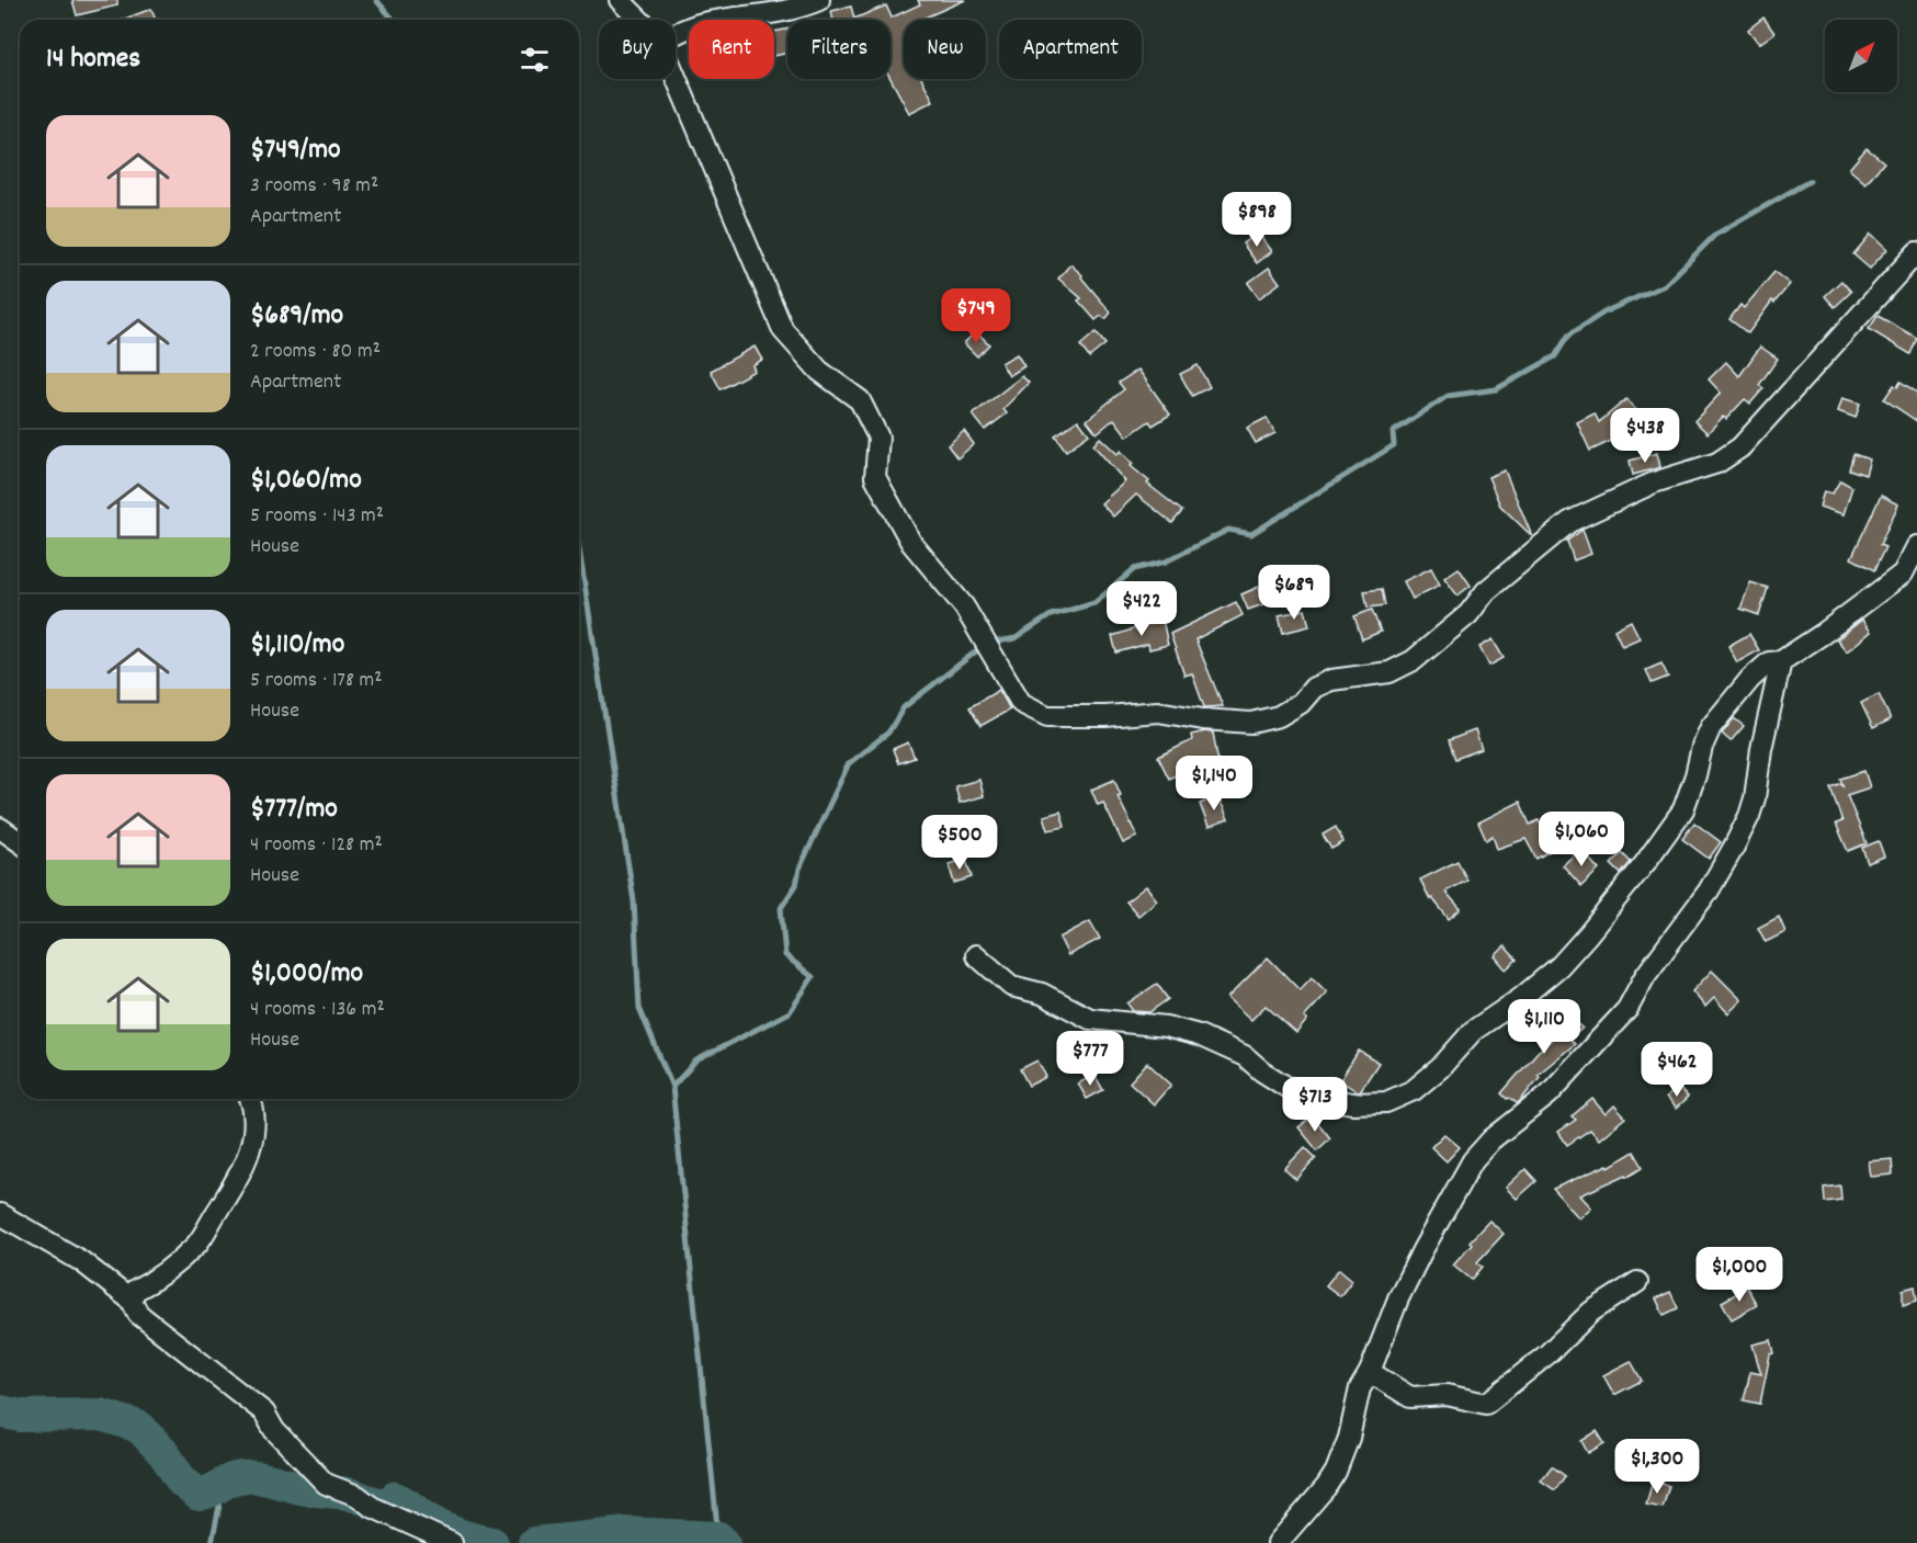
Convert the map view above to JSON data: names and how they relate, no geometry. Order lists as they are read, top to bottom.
{
  "north": "top right",
  "page": {
    "chip": [
      "Buy",
      "Rent",
      "Filters",
      "New",
      "Apartment"
    ],
    "heading": "14 homes",
    "list": [
      {
        "name": "$749/mo",
        "note": "3 rooms · 98 m² · Apartment"
      },
      {
        "name": "$689/mo",
        "note": "2 rooms · 80 m² · Apartment"
      },
      {
        "name": "$1,060/mo",
        "note": "5 rooms · 143 m² · House"
      },
      {
        "name": "$1,110/mo",
        "note": "5 rooms · 178 m² · House"
      },
      {
        "name": "$777/mo",
        "note": "4 rooms · 128 m² · House"
      },
      {
        "name": "$1,000/mo",
        "note": "4 rooms · 136 m² · House"
      }
    ],
    "price": [
      "$898",
      "$749",
      "$438",
      "$689",
      "$422",
      "$1,140",
      "$1,060",
      "$500",
      "$1,110",
      "$777",
      "$462",
      "$713",
      "$1,000",
      "$1,300"
    ]
  }
}
